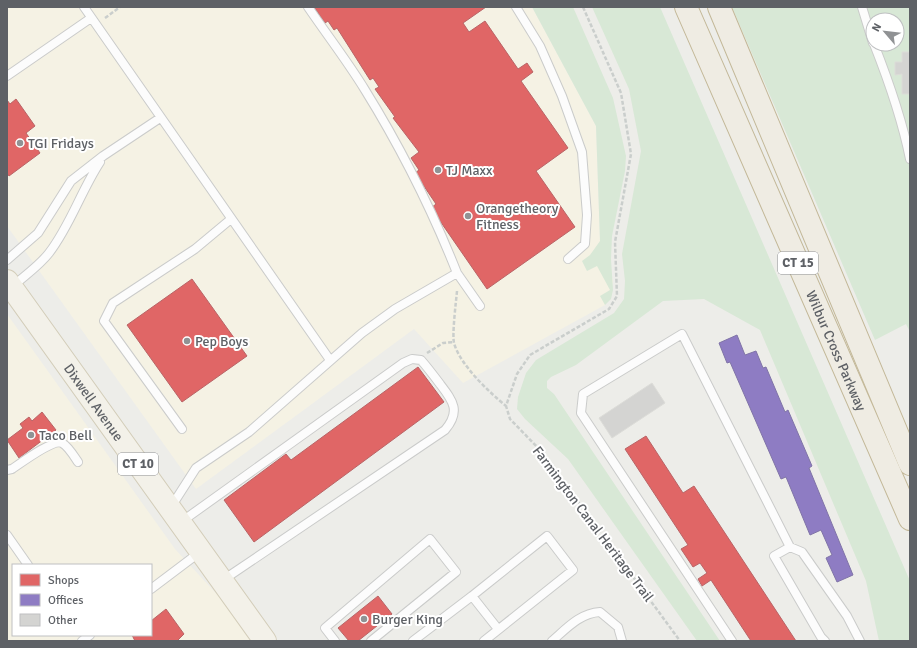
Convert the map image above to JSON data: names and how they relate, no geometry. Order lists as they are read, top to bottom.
{
  "streets": {
    "highway": ["CT 15", "Wilbur Cross Parkway"],
    "main road": ["Dixwell Avenue", "CT 10"],
    "path": ["Farmington Canal Heritage Trail"]
  },
  "places": [
    "TGI Fridays",
    "TJ Maxx",
    "Orangetheory Fitness",
    "Pep Boys",
    "Taco Bell",
    "Burger King"
  ],
  "legend": ["Shops", "Offices", "Other"],
  "north": "top left"
}
